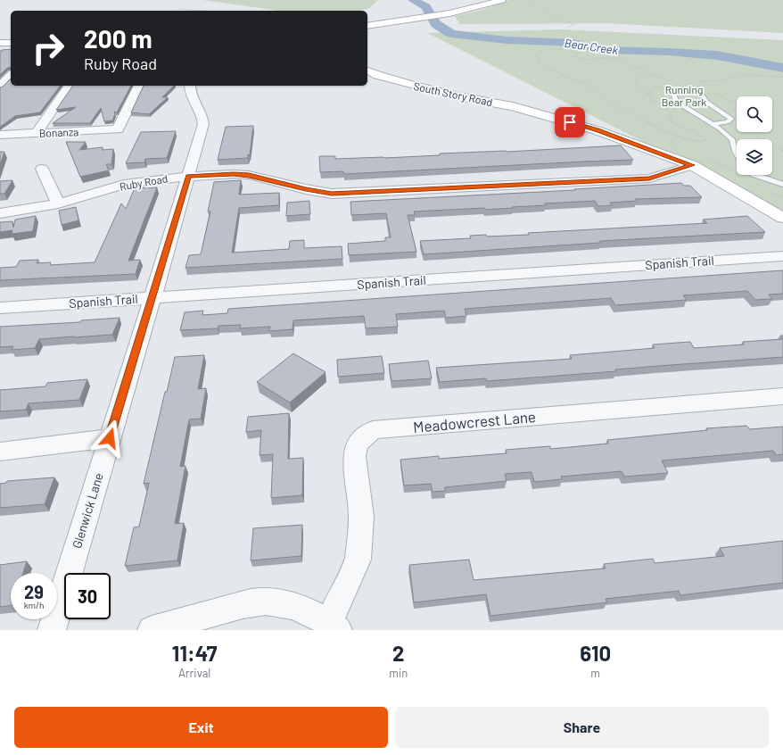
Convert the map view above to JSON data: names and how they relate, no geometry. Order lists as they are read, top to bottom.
{
  "streets": {
    "main road": ["South Story Road"],
    "street": [
      "Bonanza",
      "Ruby Road",
      "Spanish Trail",
      "Meadowcrest Lane",
      "Glenwick Lane"
    ]
  },
  "crossings": [
    ["South Story Road", "Ruby Road"],
    ["Ruby Road", "Glenwick Lane"],
    ["Spanish Trail", "Glenwick Lane"]
  ],
  "water": ["Bear Creek"],
  "parks": ["Running Bear Park"],
  "page": {
    "turn": ["200 m", "Ruby Road"],
    "speed": "29 km/h",
    "limit": "30",
    "eta": [
      "11:47",
      "Arrival",
      "2",
      "min",
      "610",
      "m"
    ],
    "buttons": ["Exit", "Share"]
  }
}
